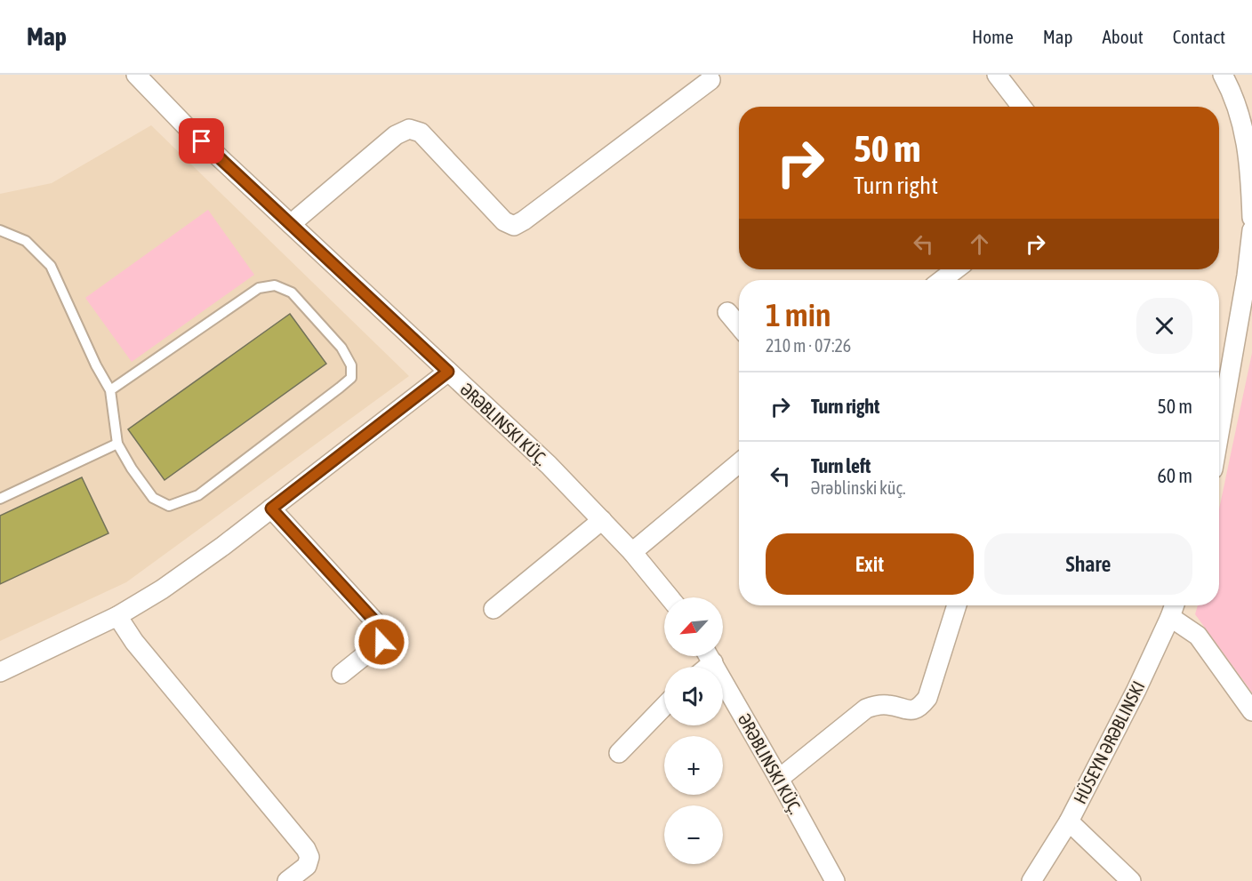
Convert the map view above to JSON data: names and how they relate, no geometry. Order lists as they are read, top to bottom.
{
  "streets": {
    "street": ["ƏRƏBLINSKI KÜÇ.", "HÜSEYN ƏRƏBLINSKI"]
  },
  "north": "bottom left",
  "page": {
    "header": "Map",
    "nav": [
      "Home",
      "Map",
      "About",
      "Contact"
    ],
    "turn": ["50 m", "Turn right"],
    "heading": ["1 min", "210 m · 07:26"],
    "list": [
      {
        "name": "Turn right",
        "value": "50 m"
      },
      {
        "name": "Turn left",
        "note": "Ərəblinski küç.",
        "value": "60 m"
      }
    ],
    "buttons": ["Exit", "Share"],
    "map_buttons": ["+", "−"]
  }
}
